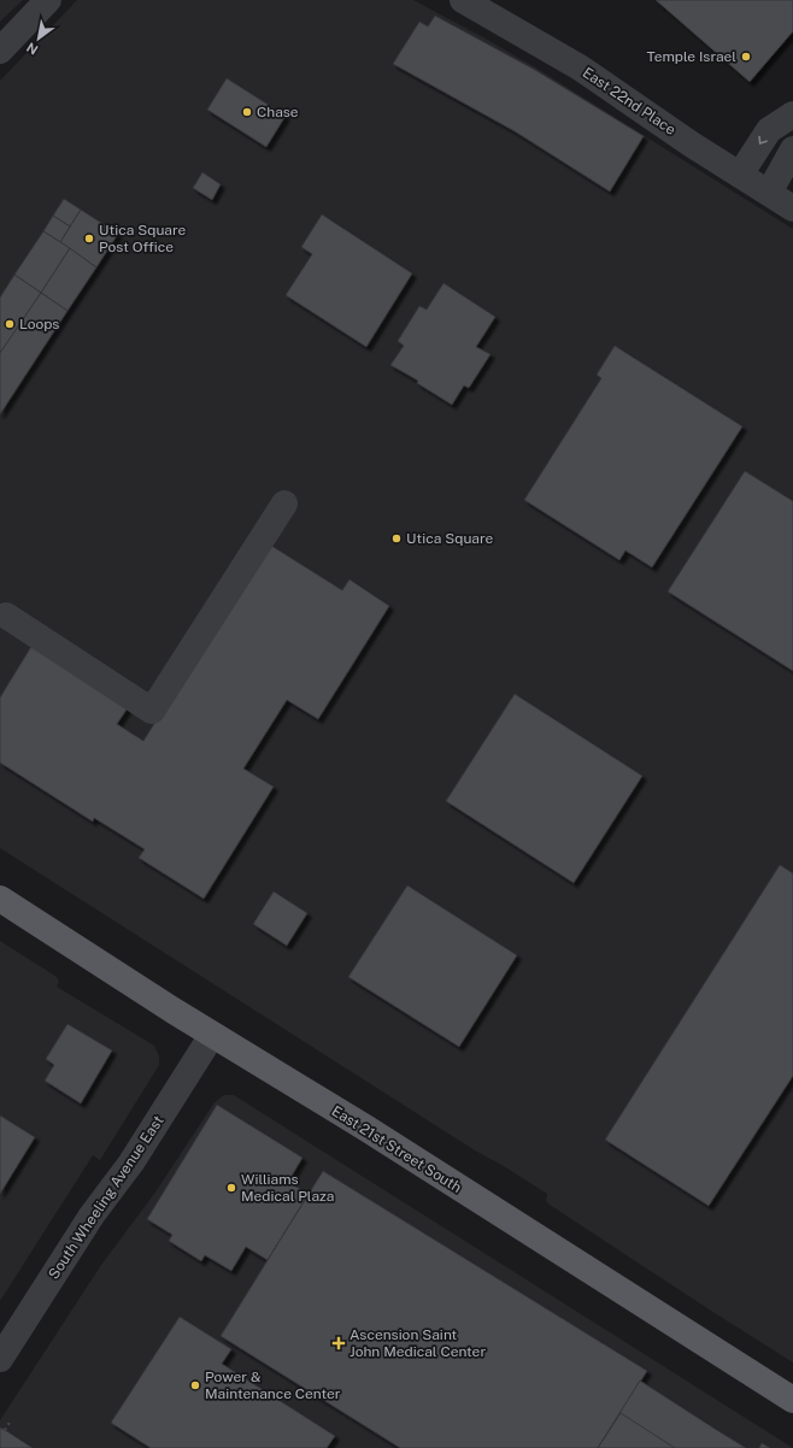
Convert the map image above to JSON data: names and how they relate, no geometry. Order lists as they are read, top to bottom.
{
  "streets": {
    "main road": ["East 21st Street South"],
    "street": ["East 22nd Place", "South Wheeling Avenue East"]
  },
  "crossings": [
    ["East 21st Street South", "South Wheeling Avenue East"]
  ],
  "places": {
    "other": [
      "Temple Israel",
      "Chase",
      "Utica Square Post Office",
      "Loops",
      "Utica Square",
      "Williams Medical Plaza",
      "Power & Maintenance Center"
    ],
    "health": ["Ascension Saint John Medical Center"]
  },
  "north": "bottom left"
}
